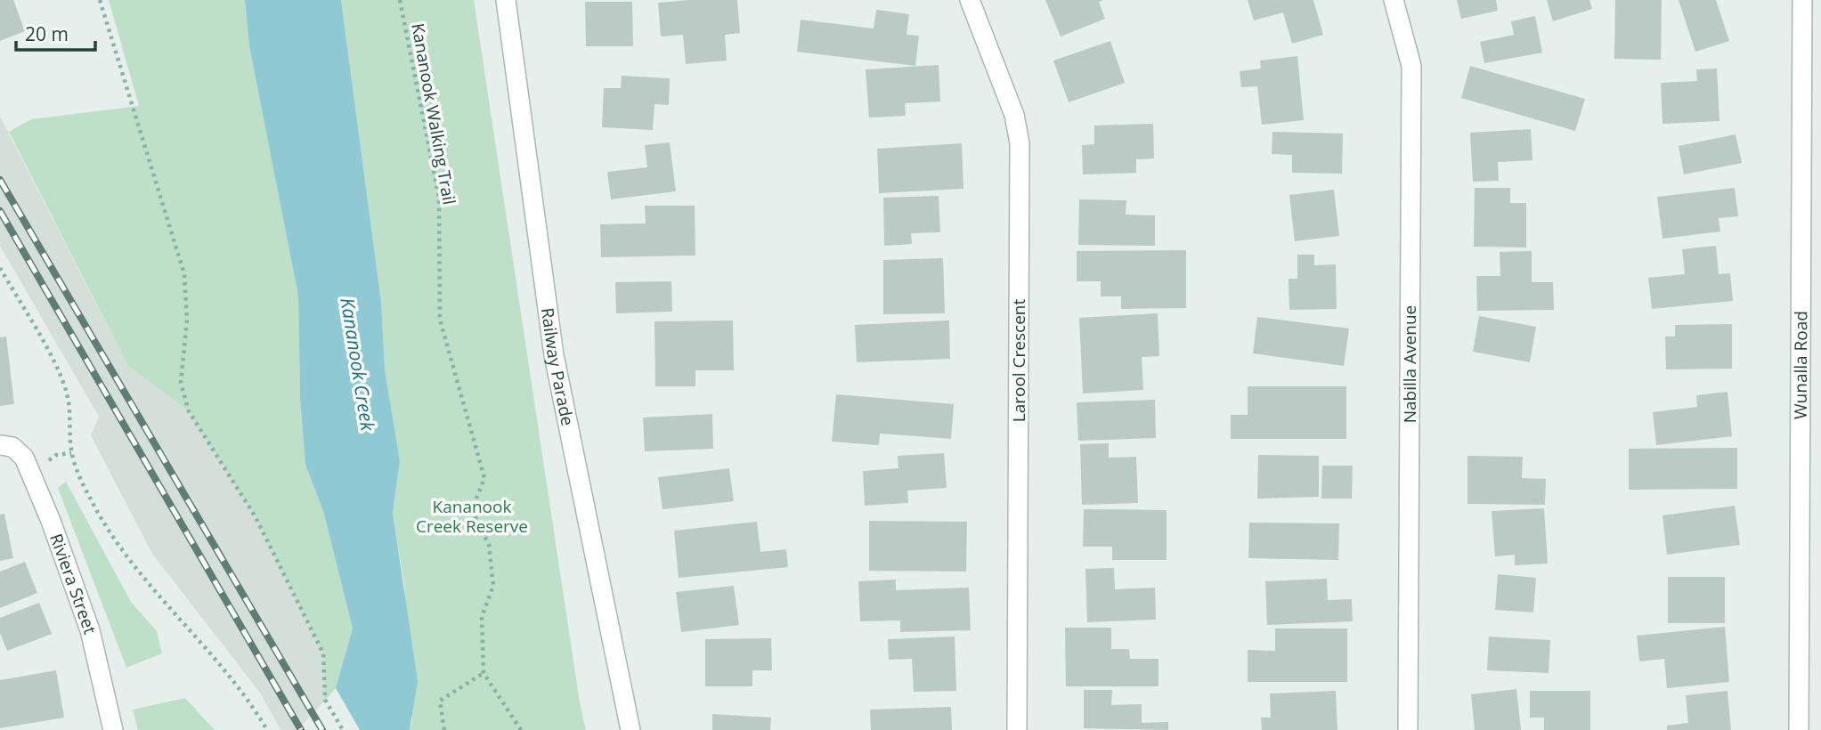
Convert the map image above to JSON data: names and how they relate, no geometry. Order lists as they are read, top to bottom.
{
  "streets": {
    "street": [
      "Larool Crescent",
      "Nabilla Avenue",
      "Wunalla Road",
      "Railway Parade",
      "Riviera Street"
    ],
    "path": ["Kananook Walking Trail"]
  },
  "water": ["Kananook Creek"],
  "parks": ["Kananook Creek Reserve"],
  "scale_bar": "20 m"
}
